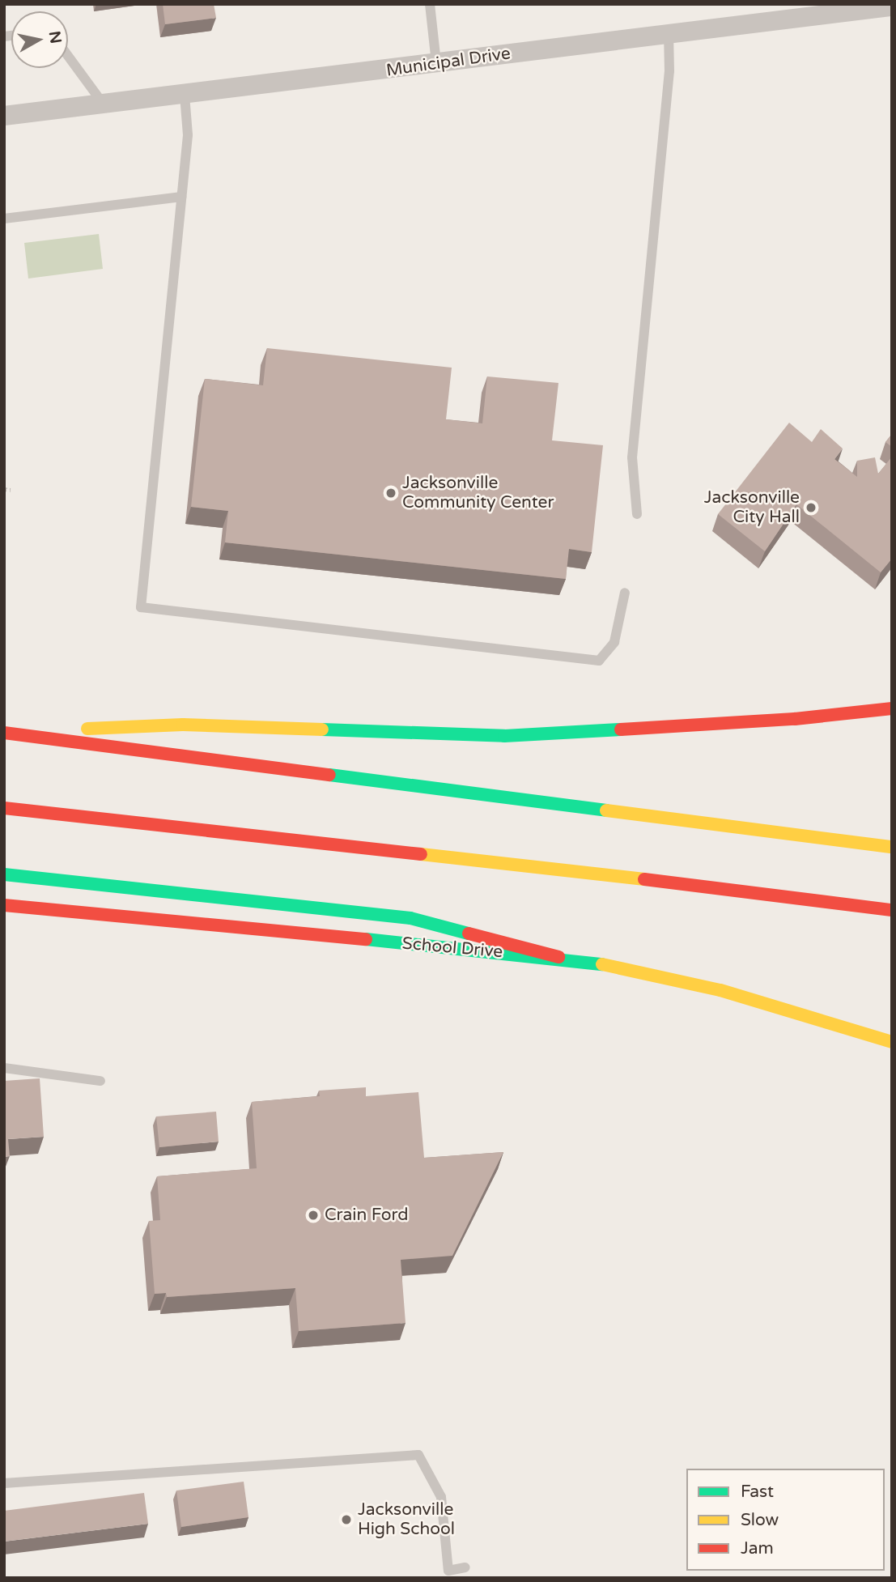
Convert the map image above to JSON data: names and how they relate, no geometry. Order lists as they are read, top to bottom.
{
  "streets": {
    "main road": ["School Drive"],
    "street": ["Municipal Drive"]
  },
  "places": [
    "Jacksonville Community Center",
    "Jacksonville City Hall",
    "Crain Ford",
    "Jacksonville High School"
  ],
  "legend": ["Fast", "Slow", "Jam"],
  "north": "right"
}
